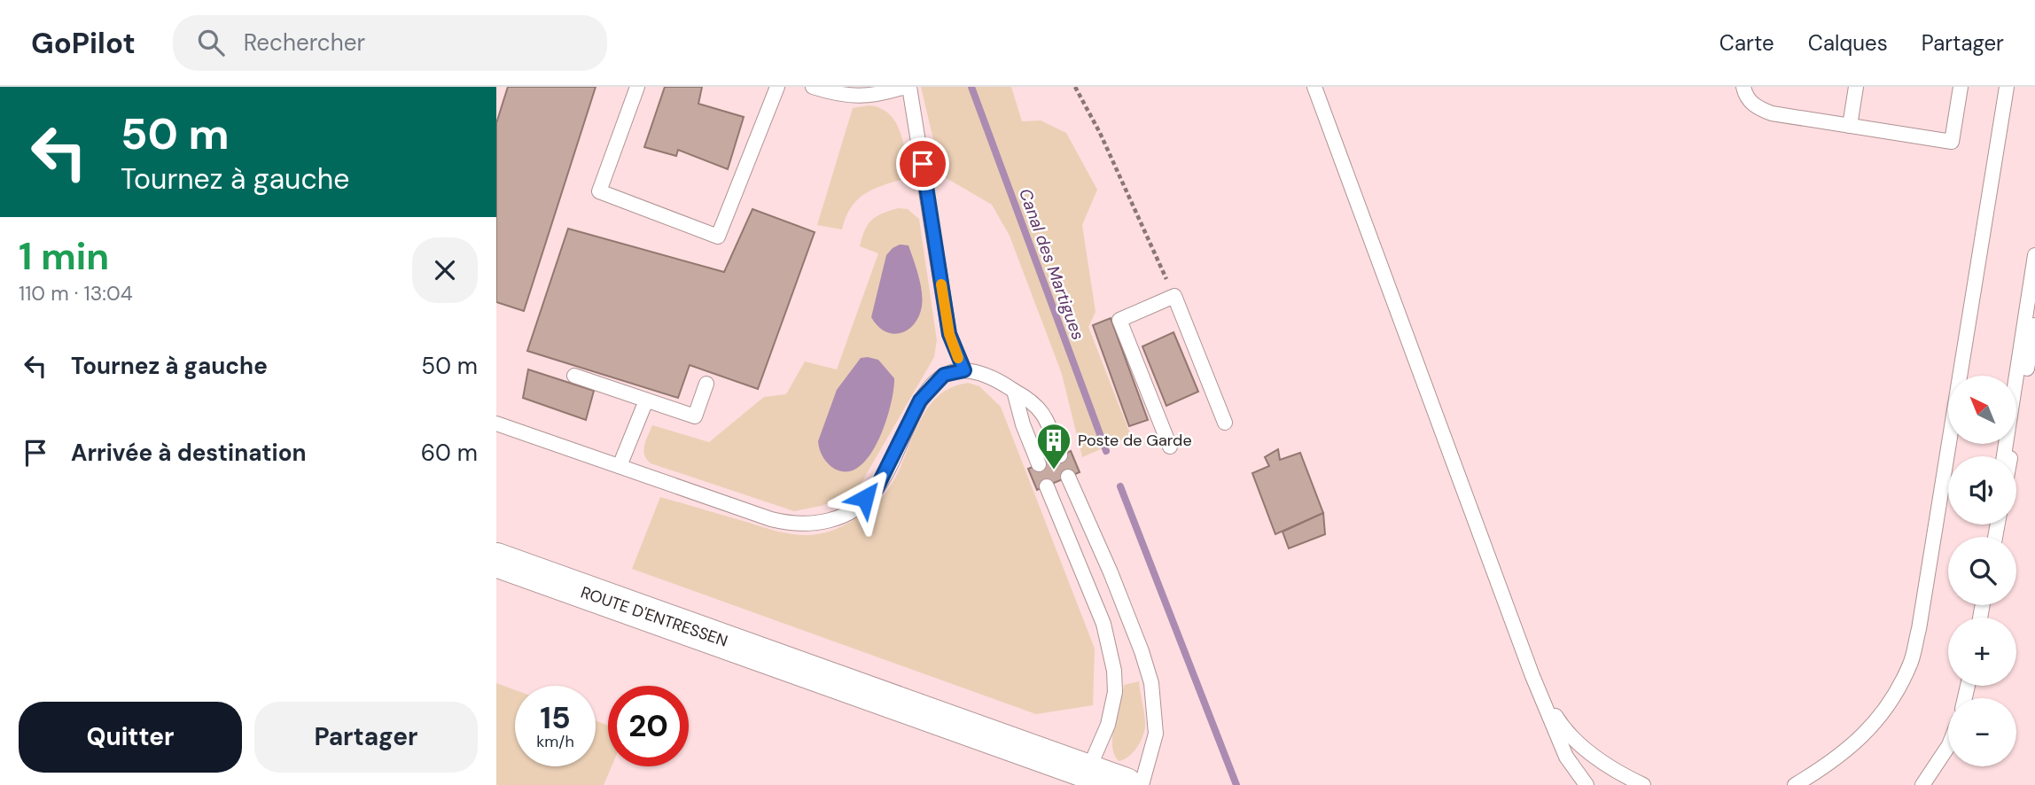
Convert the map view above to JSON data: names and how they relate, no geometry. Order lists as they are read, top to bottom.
{
  "streets": {
    "main road": ["ROUTE D'ENTRESSEN"]
  },
  "water": ["Canal des Martigues"],
  "places": {
    "building": ["Poste de Garde"]
  },
  "north": "top left",
  "page": {
    "header": "GoPilot",
    "search": "Rechercher",
    "nav": ["Carte", "Calques", "Partager"],
    "turn": ["50 m", "Tournez à gauche"],
    "heading": ["1 min", "110 m · 13:04"],
    "list": [
      {
        "name": "Tournez à gauche",
        "value": "50 m"
      },
      {
        "name": "Arrivée à destination",
        "value": "60 m"
      }
    ],
    "map_buttons": ["+", "−"],
    "speed": "15 km/h",
    "limit": "20",
    "buttons": ["Quitter", "Partager"]
  }
}
